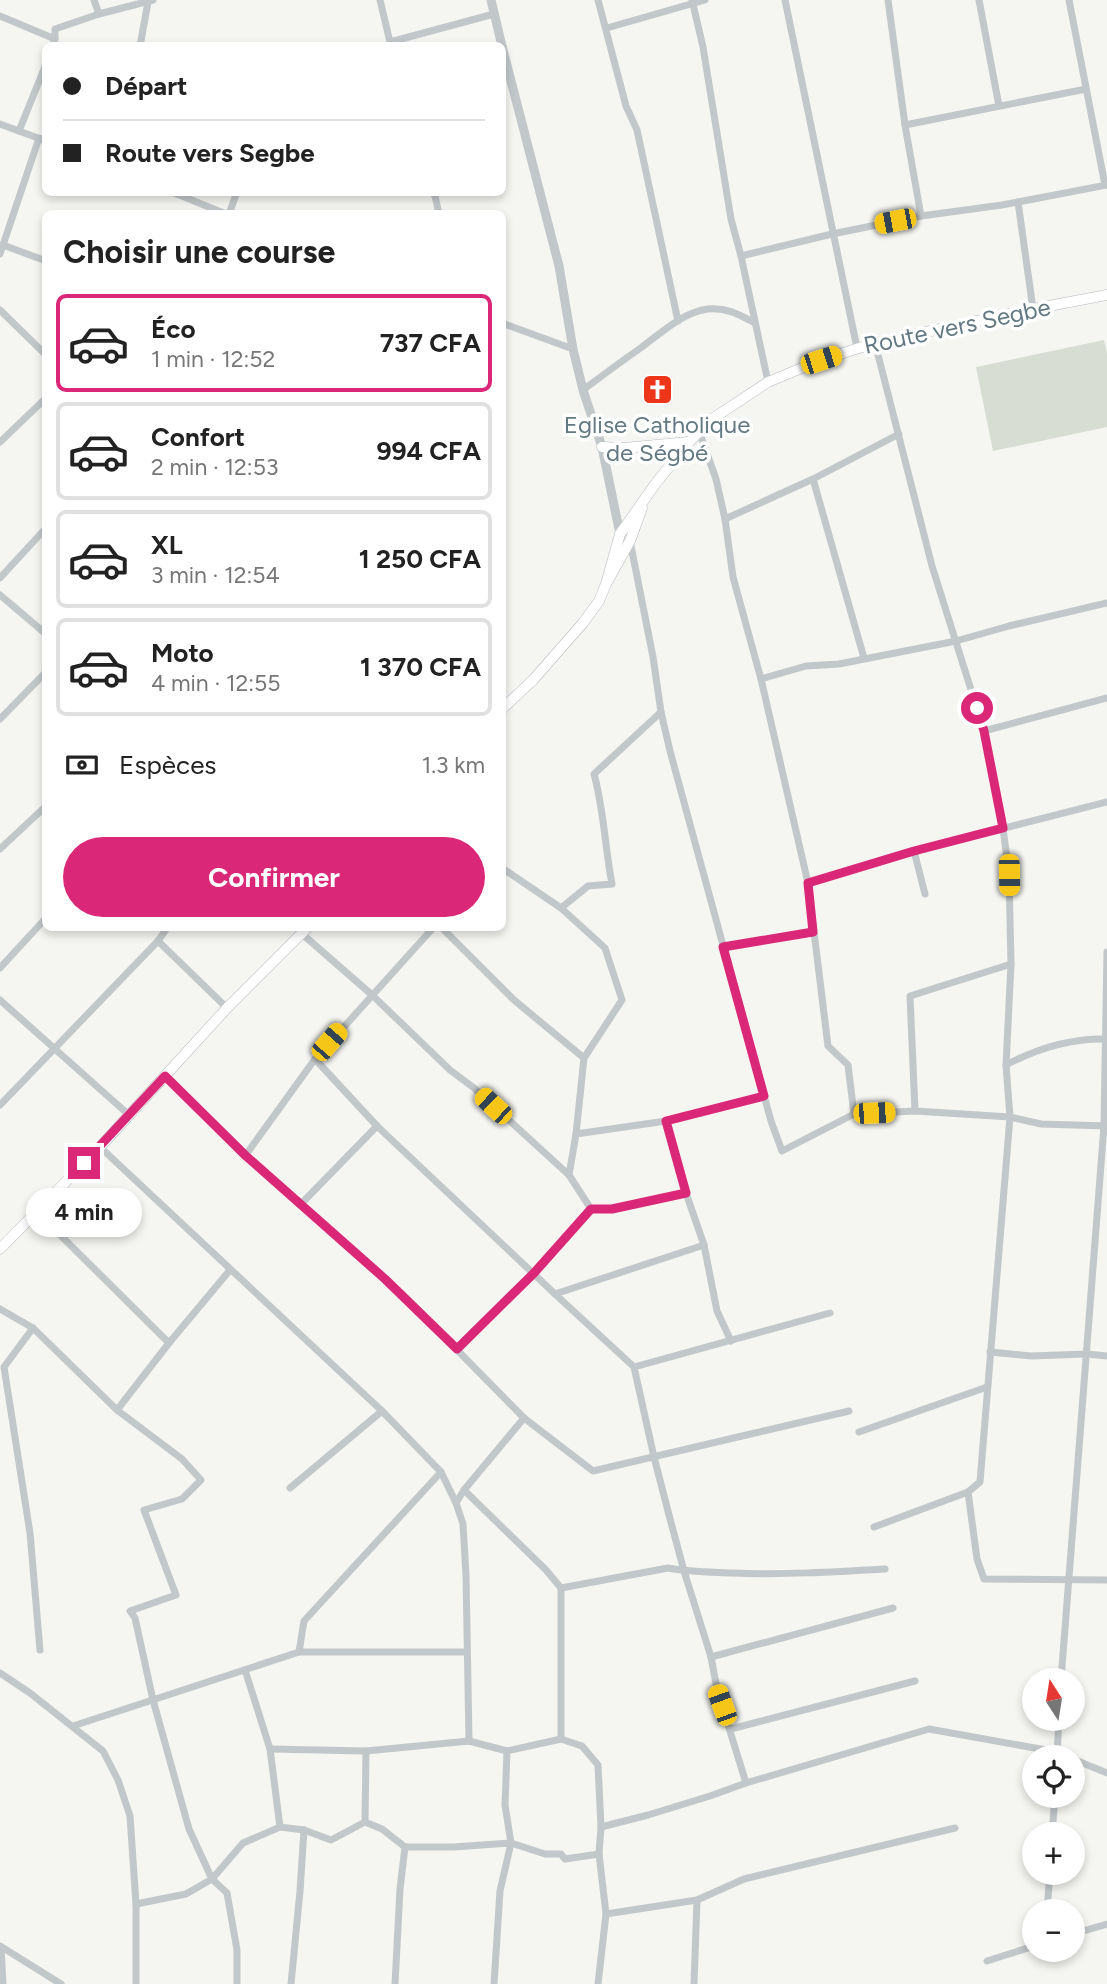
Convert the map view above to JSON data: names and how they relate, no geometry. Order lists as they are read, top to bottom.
{
  "streets": {
    "main road": ["Route vers Segbe"]
  },
  "places": {
    "church": ["Eglise Catholique de Ségbé"]
  },
  "north": "top",
  "page": {
    "banner": ["Départ", "Route vers Segbe"],
    "heading": "Choisir une course",
    "list": [
      {
        "name": "Éco",
        "note": "1 min · 12:52",
        "value": "737 CFA"
      },
      {
        "name": "Confort",
        "note": "2 min · 12:53",
        "value": "994 CFA"
      },
      {
        "name": "XL",
        "note": "3 min · 12:54",
        "value": "1 250 CFA"
      },
      {
        "name": "Moto",
        "note": "4 min · 12:55",
        "value": "1 370 CFA"
      }
    ],
    "pay": ["Espèces", "1.3 km"],
    "buttons": "Confirmer",
    "bubble": "4 min",
    "map_buttons": ["+", "−"]
  }
}
